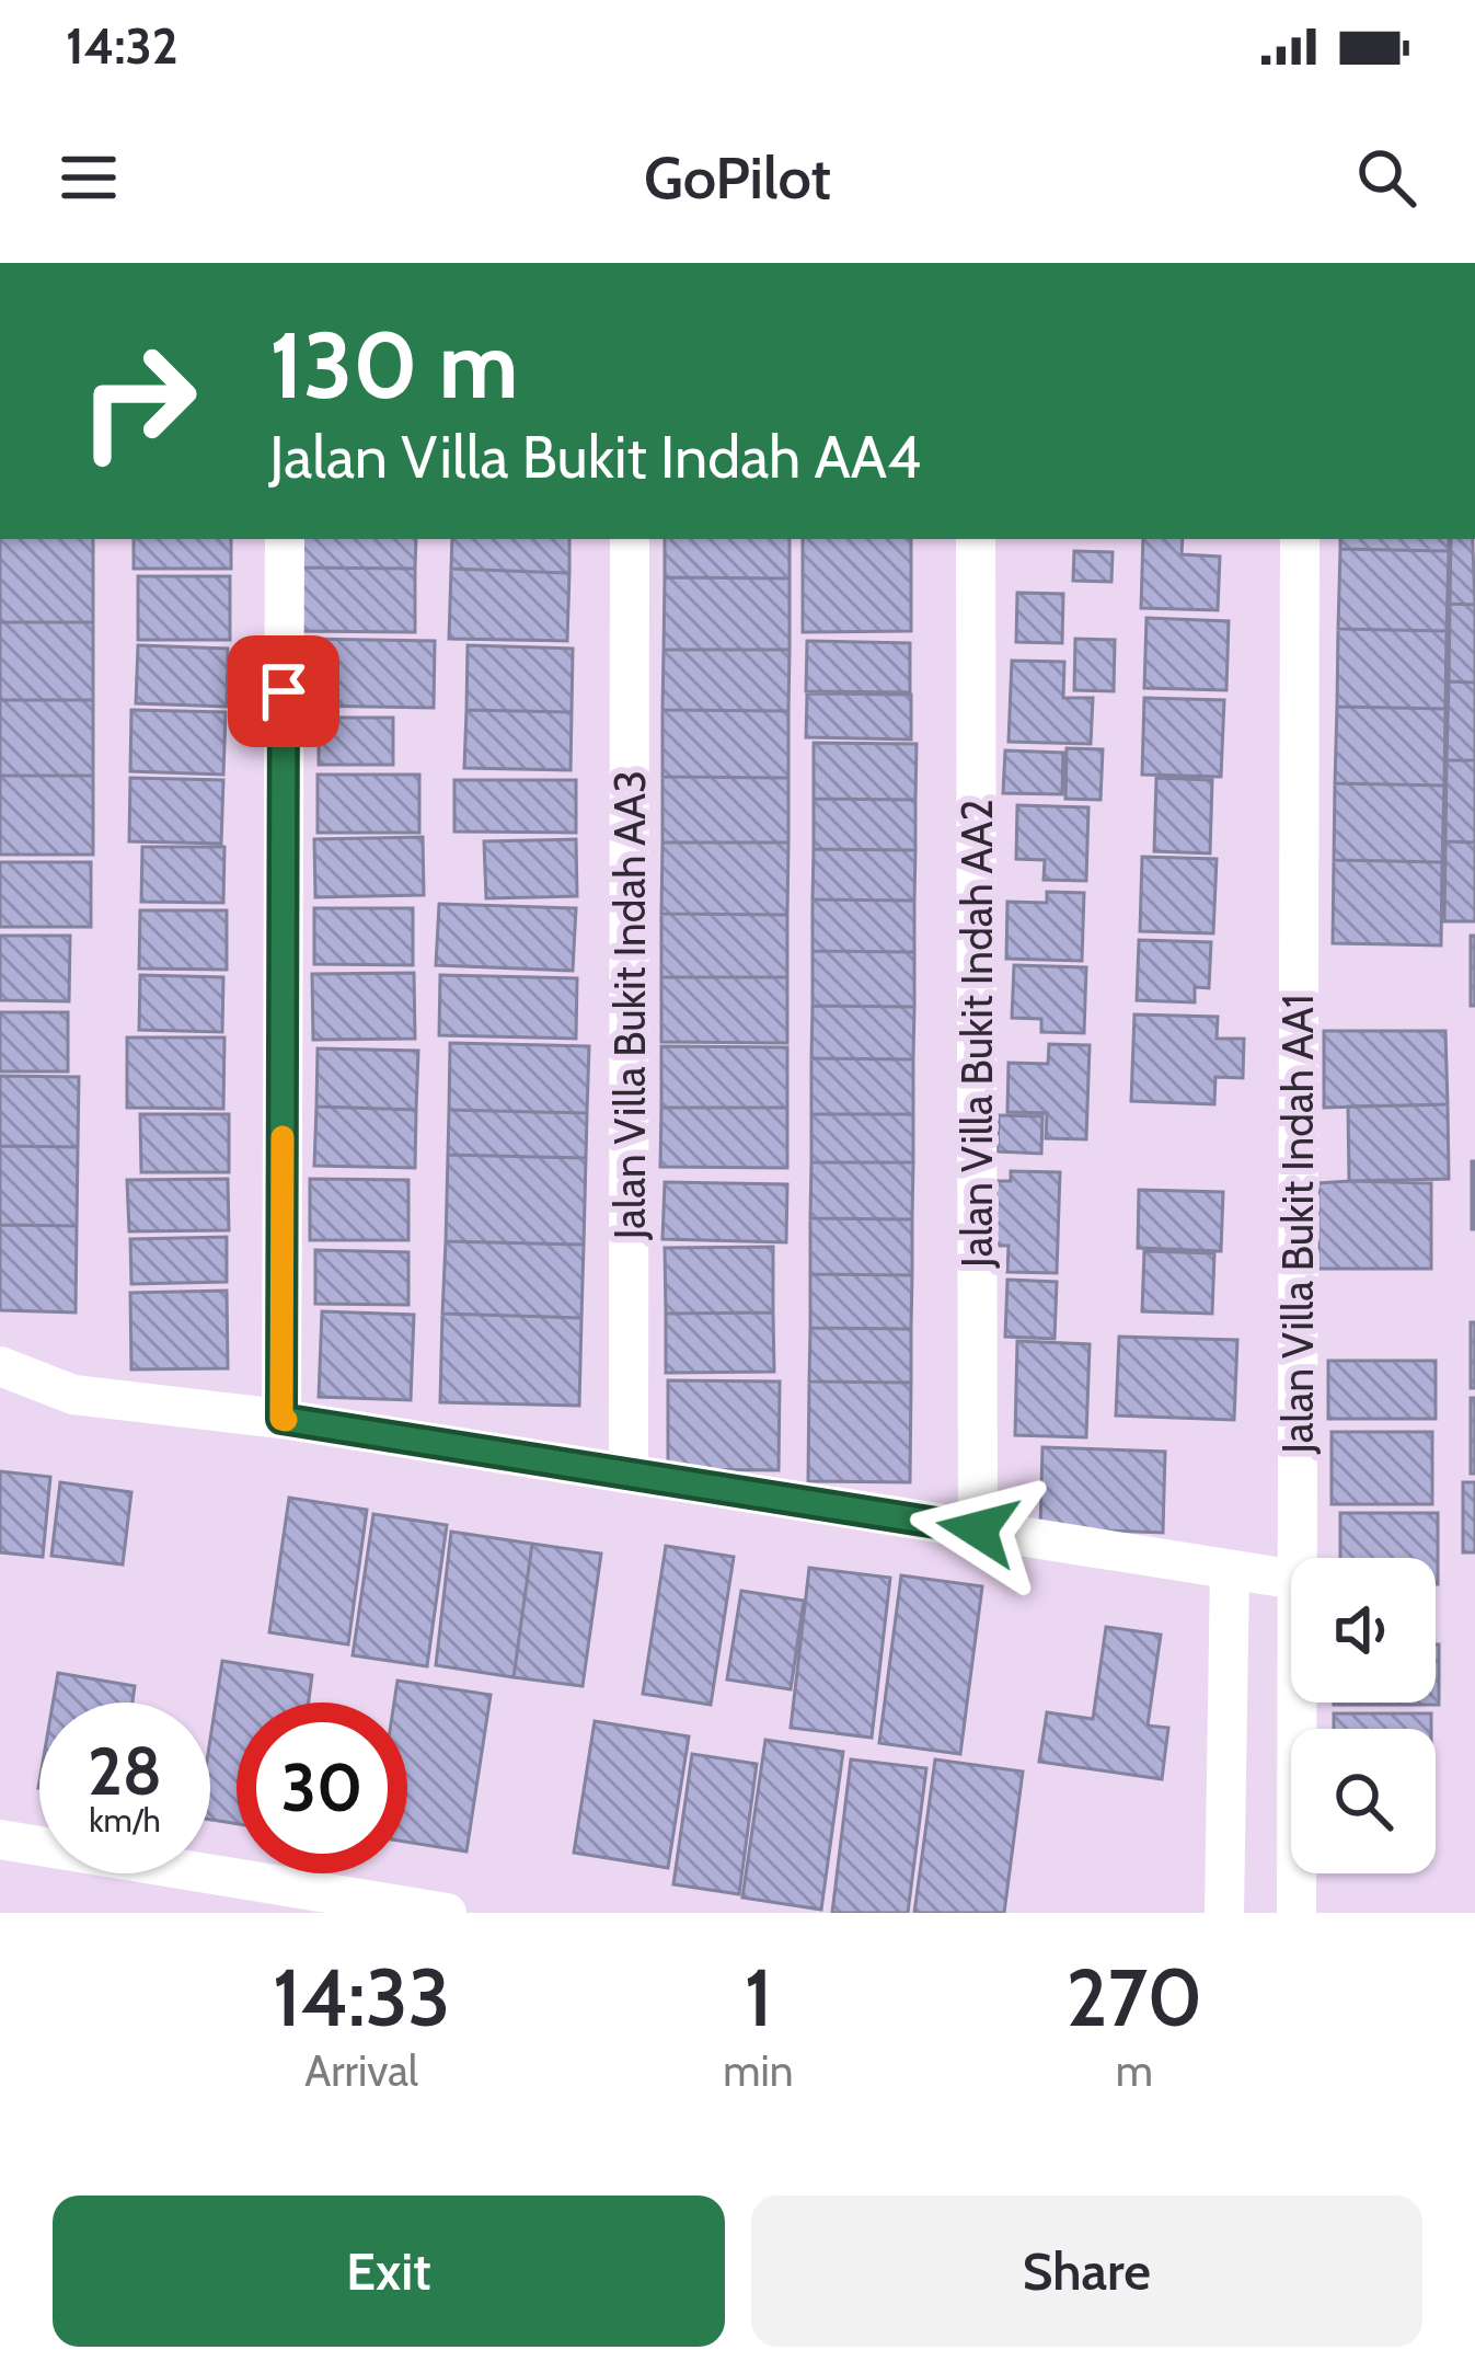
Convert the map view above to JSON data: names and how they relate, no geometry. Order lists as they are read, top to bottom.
{
  "streets": {
    "street": ["Jalan Villa Bukit Indah AA3", "Jalan Villa Bukit Indah AA2", "Jalan Villa Bukit Indah AA1"]
  },
  "page": {
    "status": "14:32",
    "header": "GoPilot",
    "turn": ["130 m", "Jalan Villa Bukit Indah AA4"],
    "speed": "28 km/h",
    "limit": "30",
    "eta": [
      "14:33",
      "Arrival",
      "1",
      "min",
      "270",
      "m"
    ],
    "buttons": ["Exit", "Share"]
  }
}
